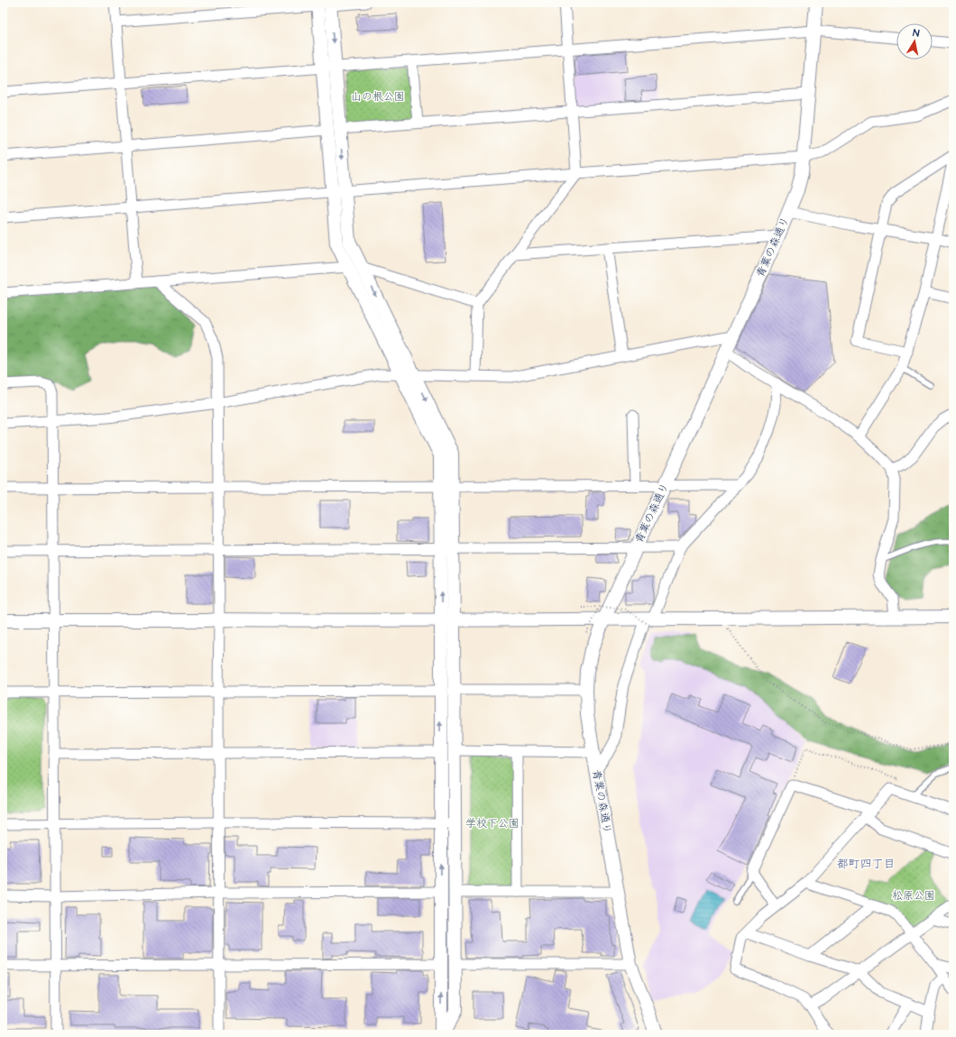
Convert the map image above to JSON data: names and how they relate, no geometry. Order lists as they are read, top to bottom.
{
  "streets": {
    "street": ["青葉の森通り"]
  },
  "districts": ["都町四丁目"],
  "parks": ["山の根公園", "学校下公園", "松原公園"],
  "north": "top"
}
